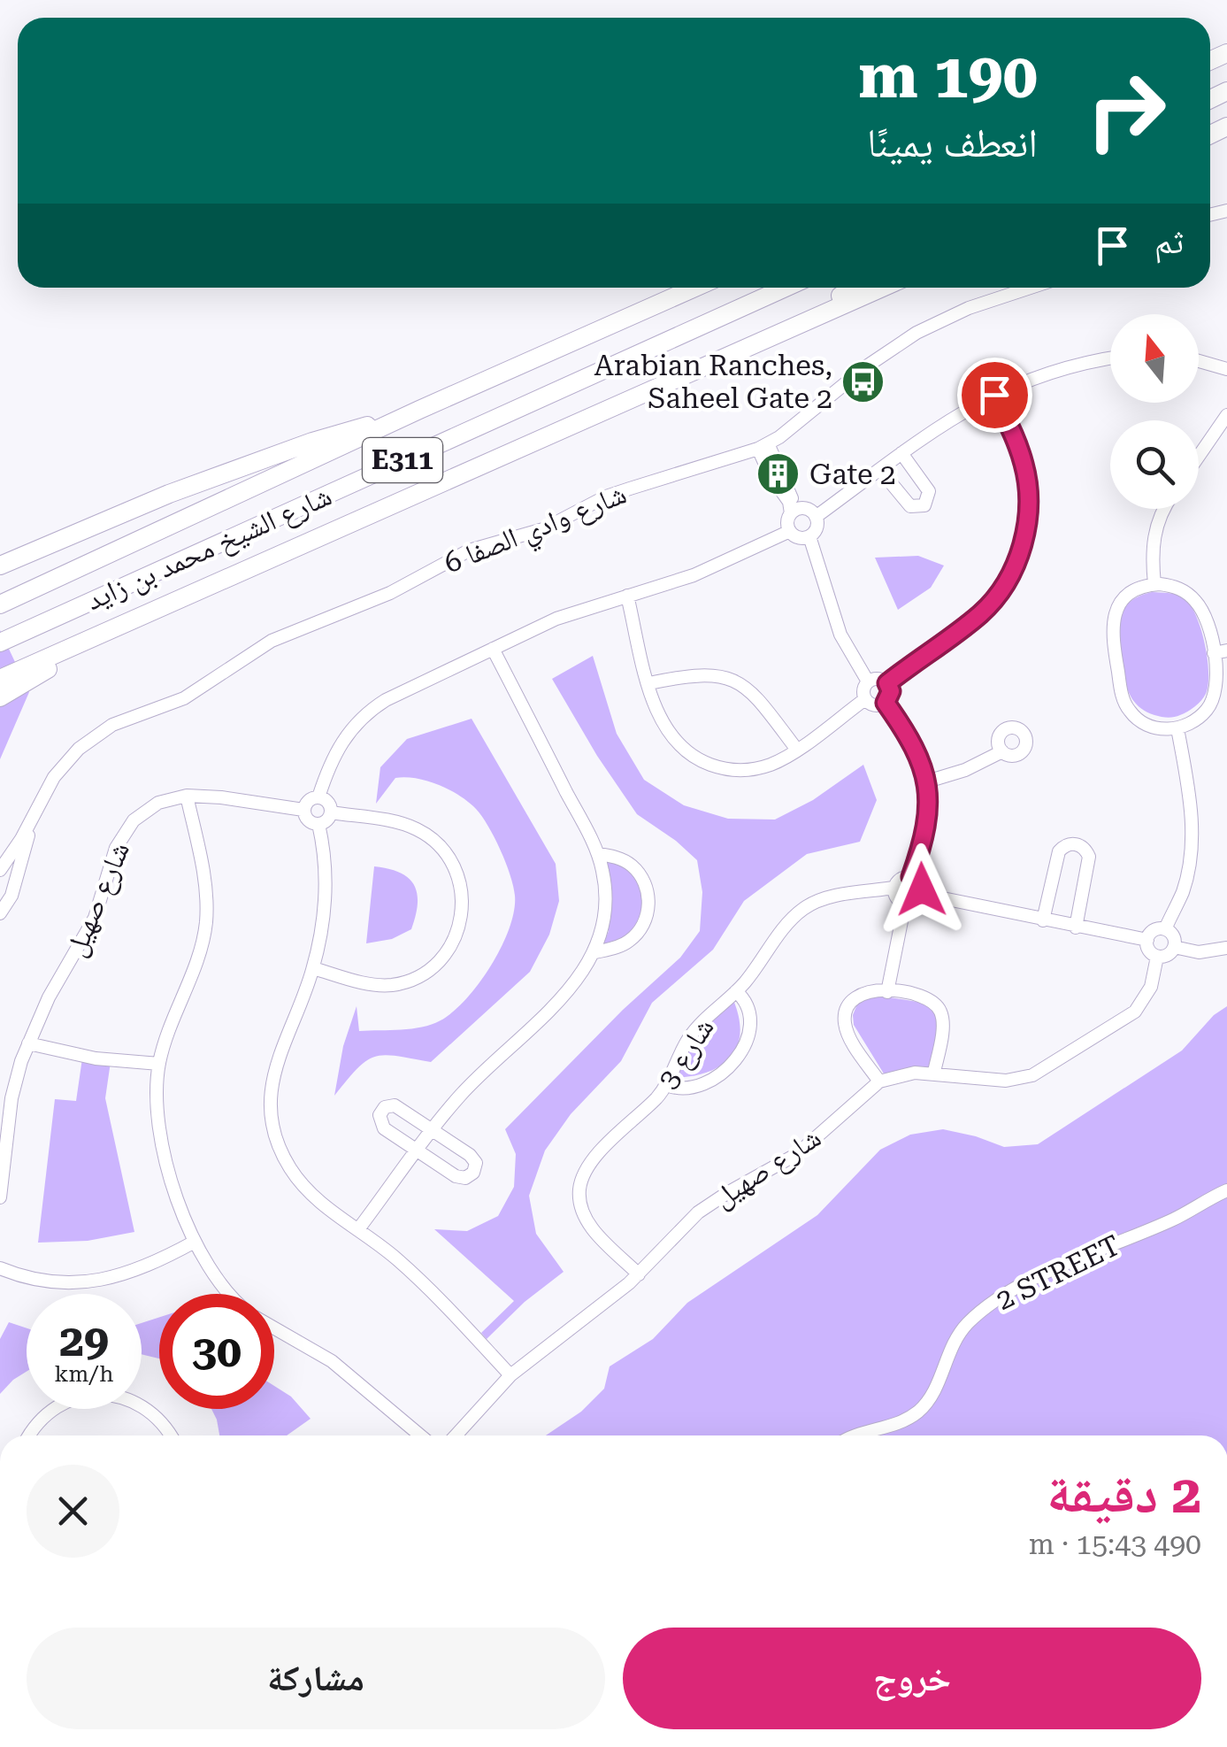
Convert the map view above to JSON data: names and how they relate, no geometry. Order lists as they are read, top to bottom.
{
  "streets": {
    "highway": ["E311", "شارع الشيخ محمد بن زايد"],
    "street": [
      "شارع وادي الصفا 6",
      "شارع صهيل",
      "3 شارع",
      "2 STREET"
    ]
  },
  "crossings": [
    ["شارع صهيل", "3 شارع"]
  ],
  "places": {
    "bus stop": ["Arabian Ranches, Saheel Gate 2"],
    "building": ["Gate 2"]
  },
  "north": "top",
  "page": {
    "turn": ["190 m", "انعطف يمينًا"],
    "then": "ثم",
    "speed": "29 km/h",
    "limit": "30",
    "heading": ["2 دقيقة", "490 m · 15:43"],
    "buttons": ["خروج", "مشاركة"]
  }
}
